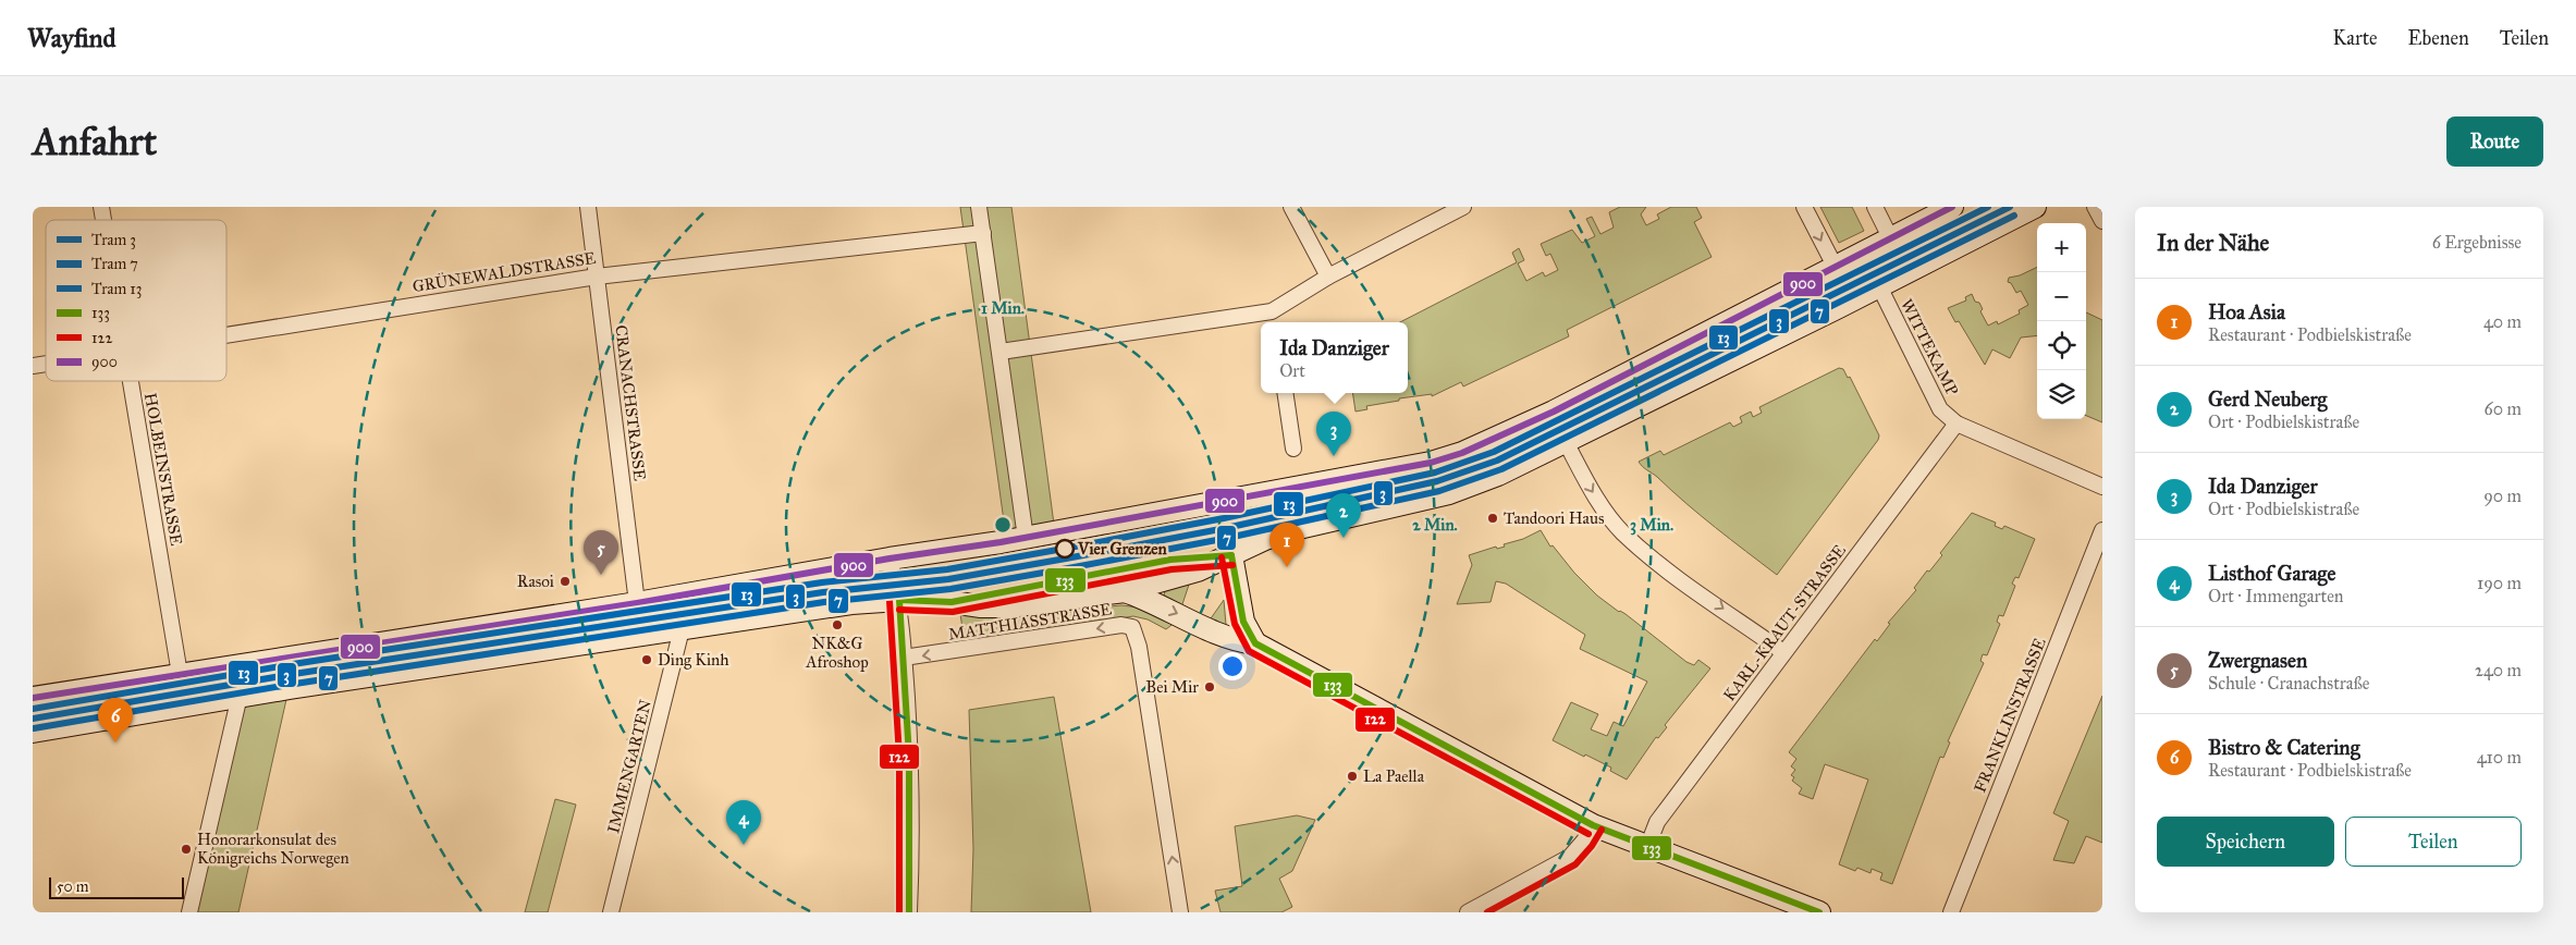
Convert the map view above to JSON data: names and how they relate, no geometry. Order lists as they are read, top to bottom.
{
  "streets": {
    "street": [
      "GRÜNEWALDSTRASSE",
      "WITTEKAMP",
      "CRANACHSTRASSE",
      "HOLBEINSTRASSE",
      "MATTHIASSTRASSE",
      "KARL-KRAUT-STRASSE",
      "FRANKLINSTRASSE",
      "IMMENGARTEN"
    ]
  },
  "crossings": [
    ["GRÜNEWALDSTRASSE", "CRANACHSTRASSE"],
    ["WITTEKAMP", "KARL-KRAUT-STRASSE"]
  ],
  "places": [
    "Tandoori Haus",
    "Vier Grenzen",
    "Rasoi",
    "NK&G Afroshop",
    "Ding Kinh",
    "Bei Mir",
    "La Paella",
    "Honorarkonsulat des Königreichs Norwegen"
  ],
  "lines": [
    "tram line 3",
    "tram line 13",
    "transit line 900",
    "tram line 7",
    "transit line 133",
    "transit line 122"
  ],
  "legend": [
    "Tram 3",
    "Tram 7",
    "Tram 13",
    "133",
    "122",
    "900"
  ],
  "scale_bar": "50 m",
  "page": {
    "header": "Wayfind",
    "nav": ["Karte", "Ebenen", "Teilen"],
    "buttons": [
      "Route",
      ["Speichern", "Teilen"]
    ],
    "title": "Anfahrt",
    "heading": ["In der Nähe", "6 Ergebnisse"],
    "map_buttons": ["+", "−"],
    "list": [
      {
        "mark": "1",
        "name": "Hoa Asia",
        "note": "Restaurant · Podbielskistraße",
        "value": "40 m"
      },
      {
        "mark": "2",
        "name": "Gerd Neuberg",
        "note": "Ort · Podbielskistraße",
        "value": "60 m"
      },
      {
        "mark": "3",
        "name": "Ida Danziger",
        "note": "Ort · Podbielskistraße",
        "value": "90 m"
      },
      {
        "mark": "4",
        "name": "Listhof Garage",
        "note": "Ort · Immengarten",
        "value": "190 m"
      },
      {
        "mark": "5",
        "name": "Zwergnasen",
        "note": "Schule · Cranachstraße",
        "value": "240 m"
      },
      {
        "mark": "6",
        "name": "Bistro & Catering",
        "note": "Restaurant · Podbielskistraße",
        "value": "410 m"
      }
    ],
    "popup": ["Ida Danziger", "Ort"],
    "pins": [
      "3",
      "2",
      "1",
      "5",
      "6",
      "4"
    ],
    "scale": "50 m"
  },
  "rings": ["1 Min.", "2 Min.", "3 Min."]
}
